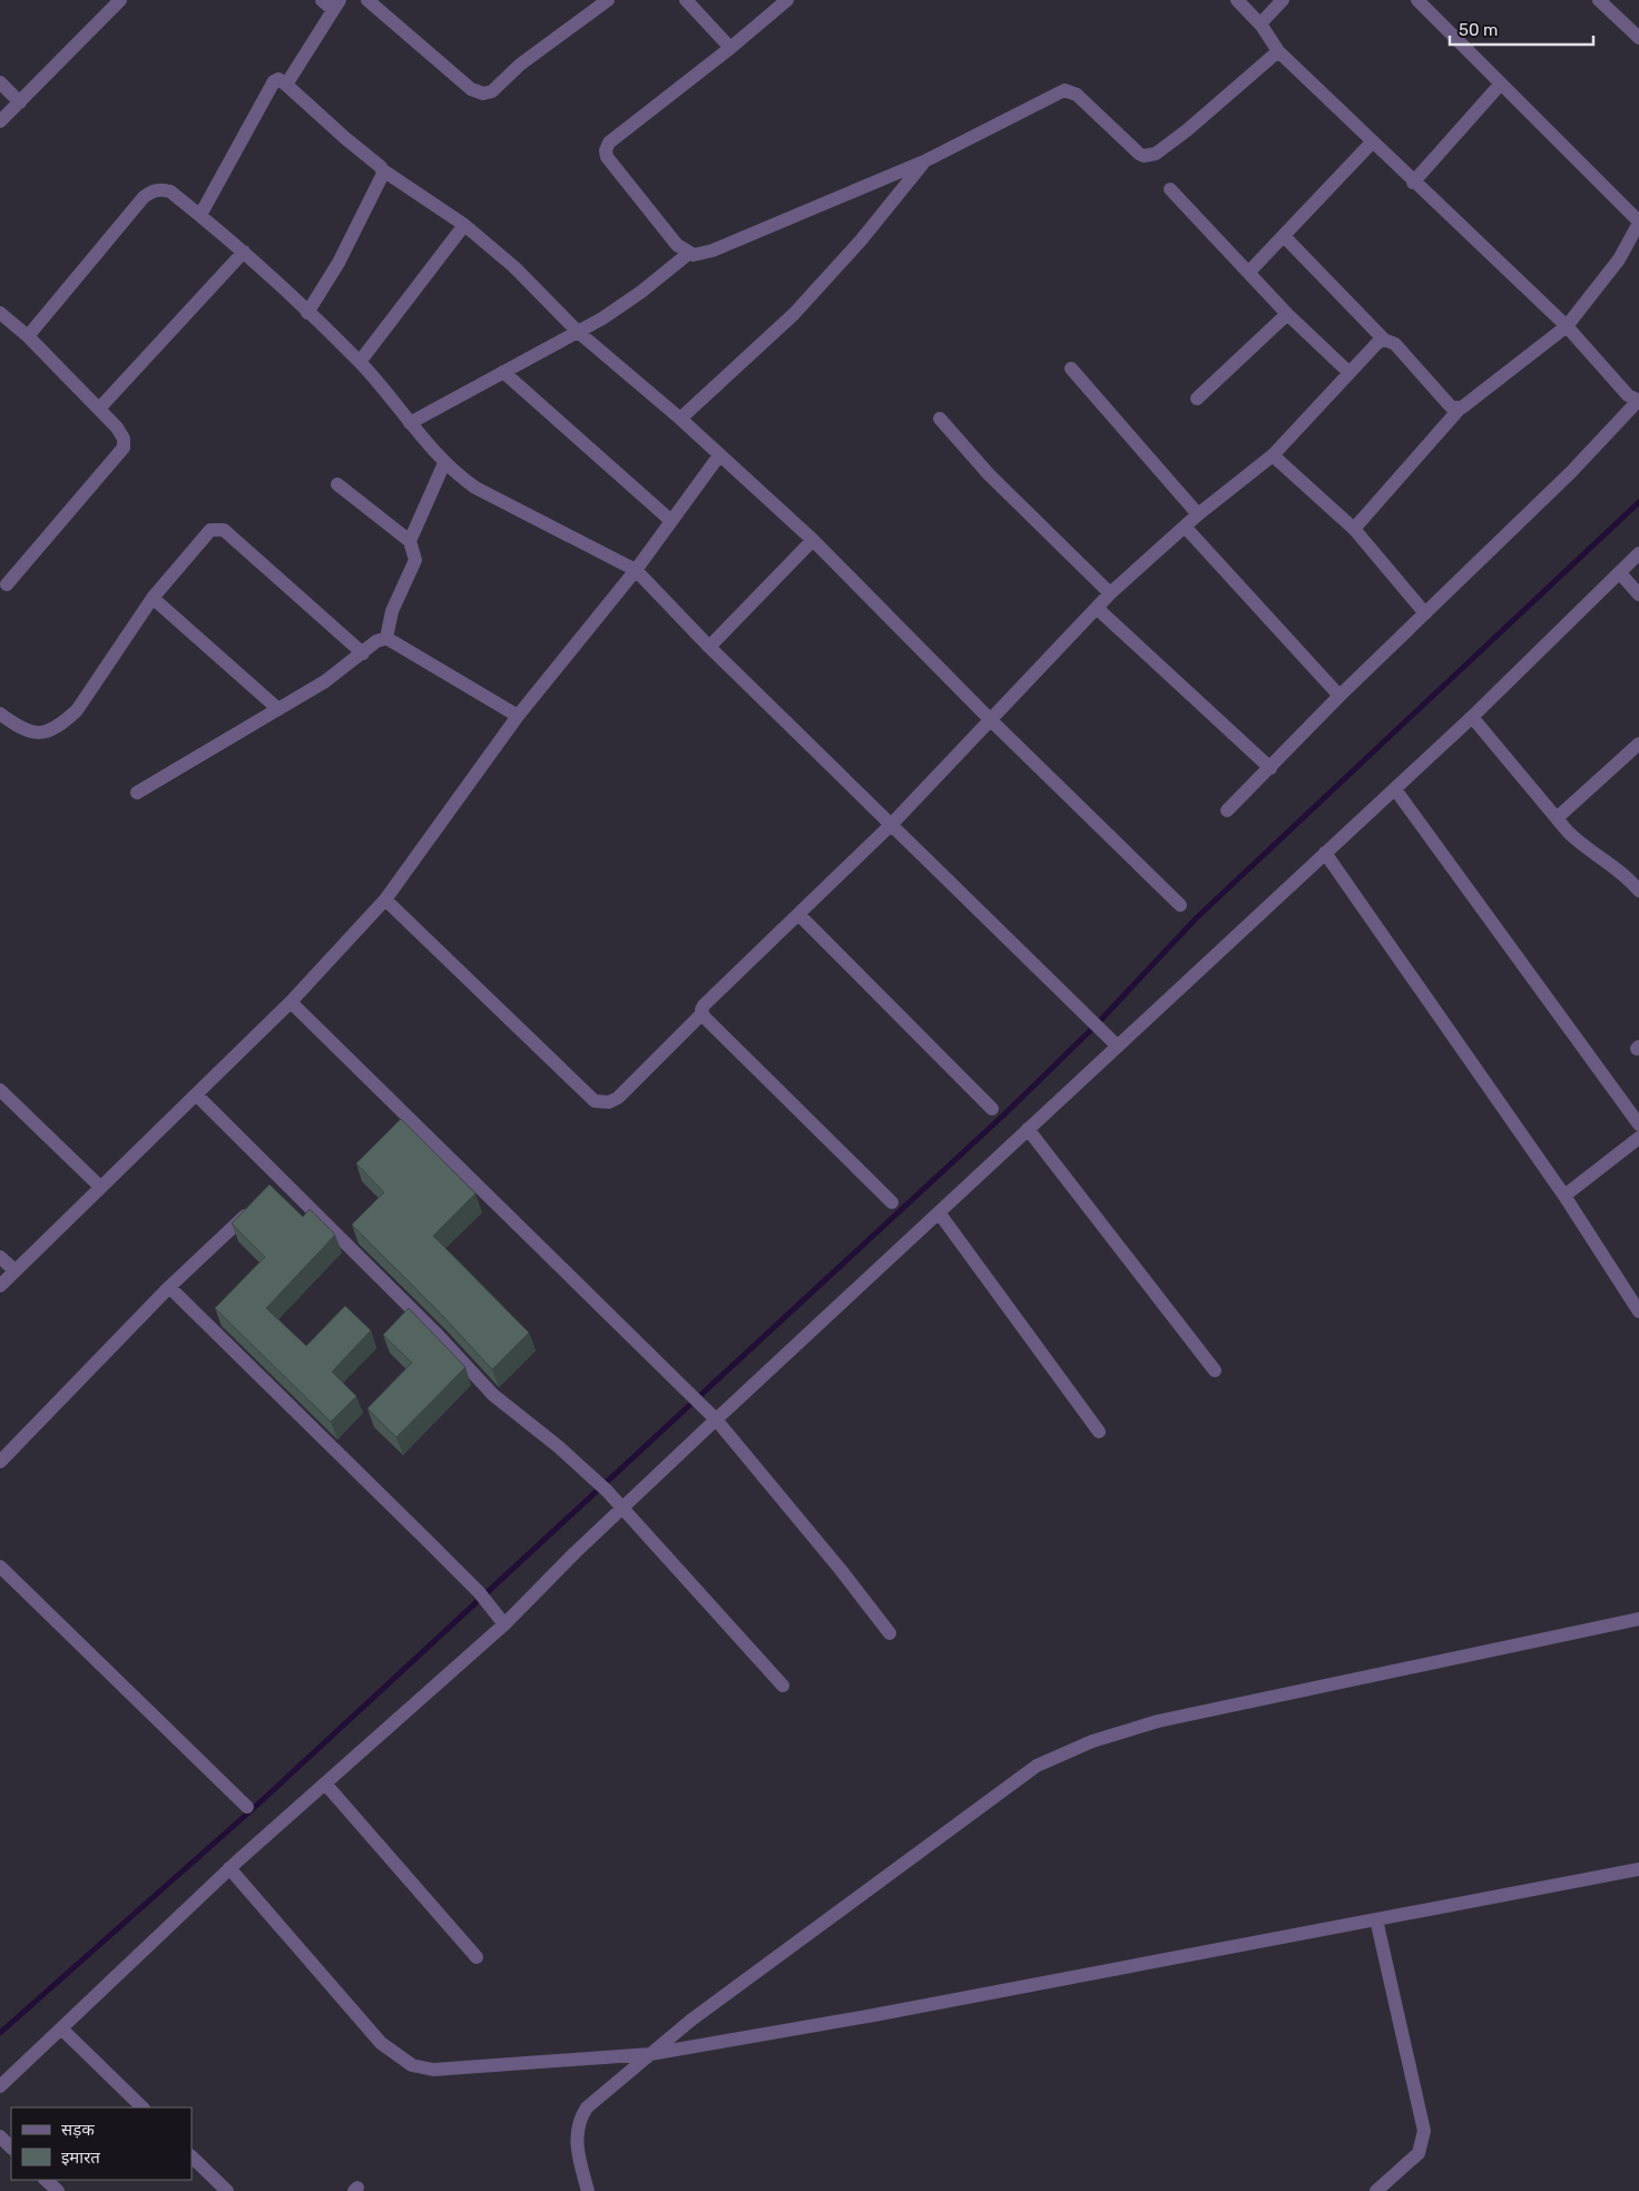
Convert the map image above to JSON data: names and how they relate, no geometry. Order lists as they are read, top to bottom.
{
  "legend": ["सड़क", "इमारत"],
  "scale_bar": "50 m"
}
